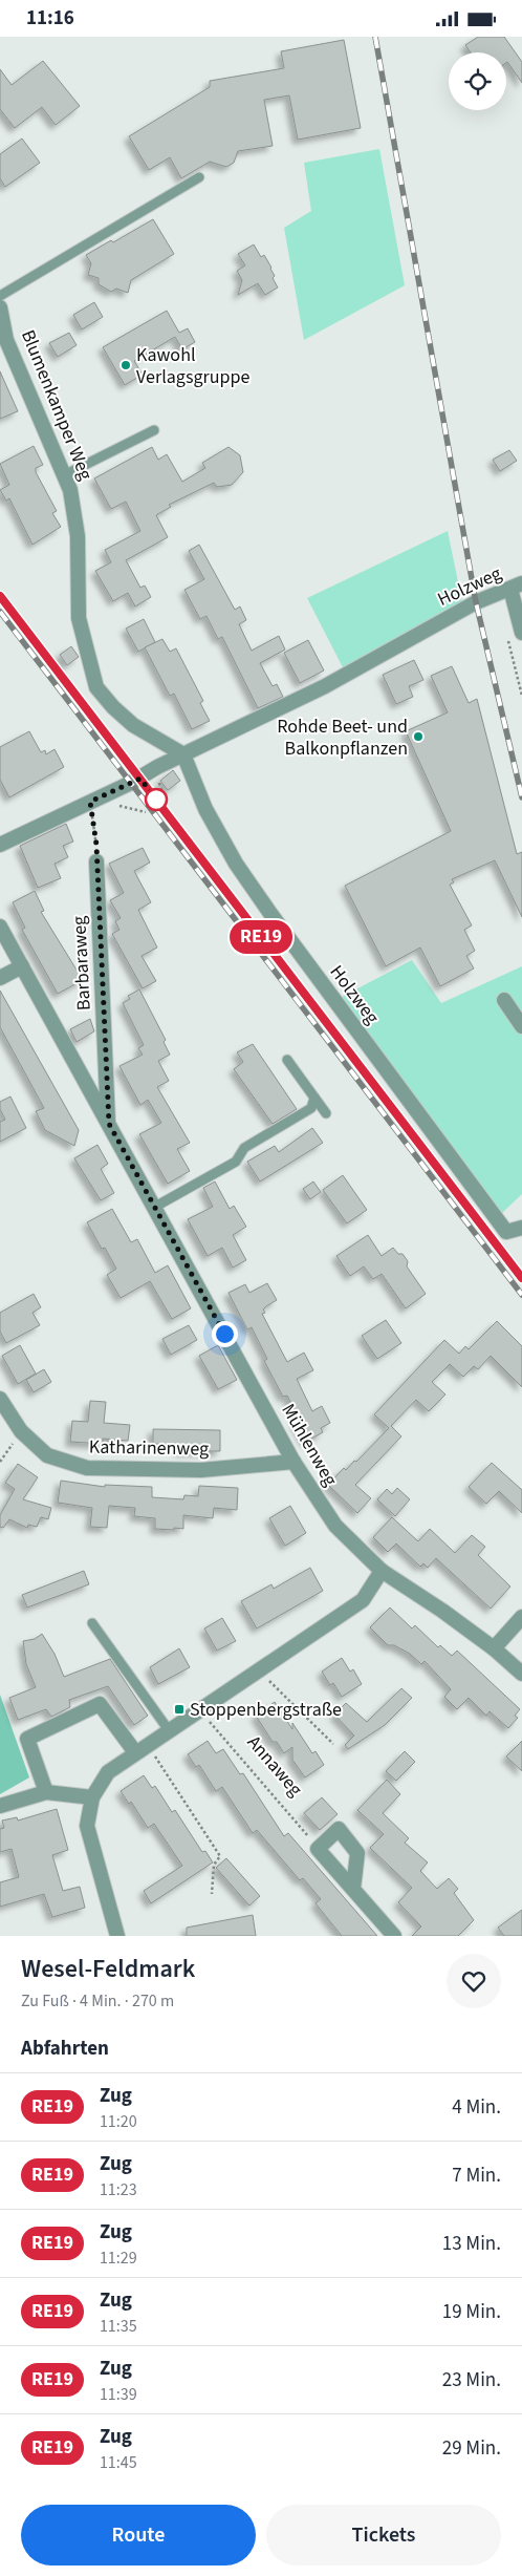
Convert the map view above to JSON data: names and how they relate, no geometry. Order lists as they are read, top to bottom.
{
  "streets": {
    "street": [
      "Blumenkamper Weg",
      "Holzweg",
      "Barbaraweg",
      "Mühlenweg",
      "Katharinenweg"
    ],
    "path": ["Annaweg"]
  },
  "crossings": [
    ["Blumenkamper Weg", "Holzweg"],
    ["Barbaraweg", "Mühlenweg"],
    ["Mühlenweg", "Katharinenweg"]
  ],
  "places": {
    "other": ["Kawohl Verlagsgruppe", "Rohde Beet- und Balkonpflanzen"],
    "transit": ["Stoppenbergstraße"]
  },
  "page": {
    "status": "11:16",
    "on_map": "RE19",
    "heading": [
      ["Wesel-Feldmark", "Zu Fuß · 4 Min. · 270 m"],
      "Abfahrten"
    ],
    "list": [
      {
        "mark": "RE19",
        "name": "Zug",
        "note": "11:20",
        "value": "4 Min."
      },
      {
        "mark": "RE19",
        "name": "Zug",
        "note": "11:23",
        "value": "7 Min."
      },
      {
        "mark": "RE19",
        "name": "Zug",
        "note": "11:29",
        "value": "13 Min."
      },
      {
        "mark": "RE19",
        "name": "Zug",
        "note": "11:35",
        "value": "19 Min."
      },
      {
        "mark": "RE19",
        "name": "Zug",
        "note": "11:39",
        "value": "23 Min."
      },
      {
        "mark": "RE19",
        "name": "Zug",
        "note": "11:45",
        "value": "29 Min."
      }
    ],
    "buttons": ["Route", "Tickets"]
  }
}
